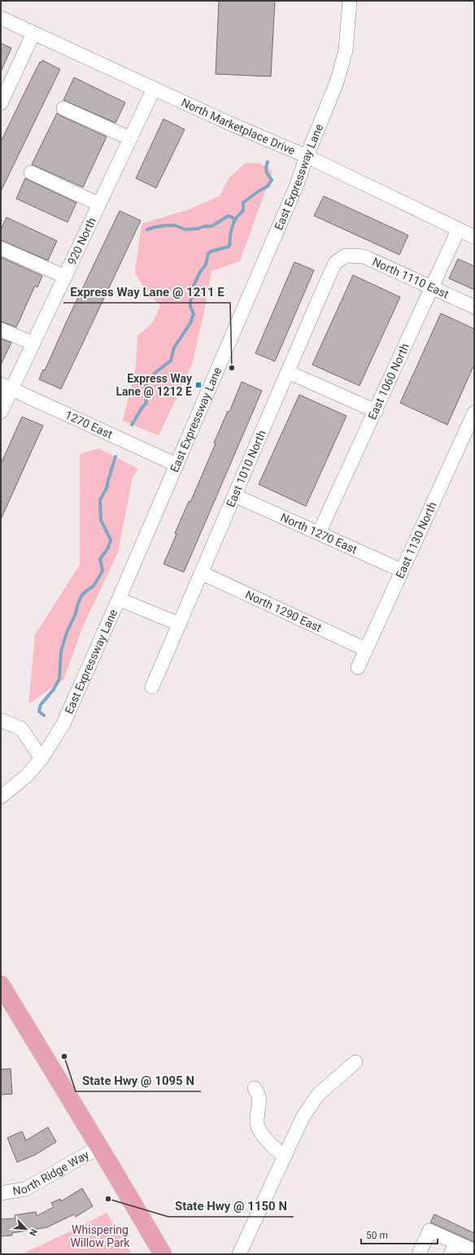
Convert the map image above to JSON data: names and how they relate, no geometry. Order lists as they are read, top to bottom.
{
  "streets": {
    "street": [
      "North Marketplace Drive",
      "East Expressway Lane",
      "920 North",
      "North 1110 East",
      "East 1060 North",
      "1270 East",
      "East 1010 North",
      "North 1270 East",
      "East 1130 North",
      "North 1290 East",
      "North Ridge Way"
    ]
  },
  "crossings": [
    ["North Marketplace Drive", "East Expressway Lane"],
    ["North Marketplace Drive", "920 North"],
    ["North Marketplace Drive", "East 1060 North"],
    ["East Expressway Lane", "1270 East"],
    ["920 North", "1270 East"],
    ["North 1110 East", "East 1060 North"],
    ["North 1110 East", "East 1010 North"],
    ["East 1060 North", "North 1270 East"],
    ["East 1010 North", "North 1270 East"],
    ["East 1010 North", "North 1290 East"],
    ["North 1270 East", "East 1130 North"],
    ["East 1130 North", "North 1290 East"]
  ],
  "parks": ["Whispering Willow Park"],
  "places": {
    "other": ["Express Way Lane @ 1211 E", "State Hwy @ 1095 N", "State Hwy @ 1150 N"],
    "transit": ["Express Way Lane @ 1212 E"]
  },
  "scale_bar": "50 m",
  "north": "bottom right"
}
